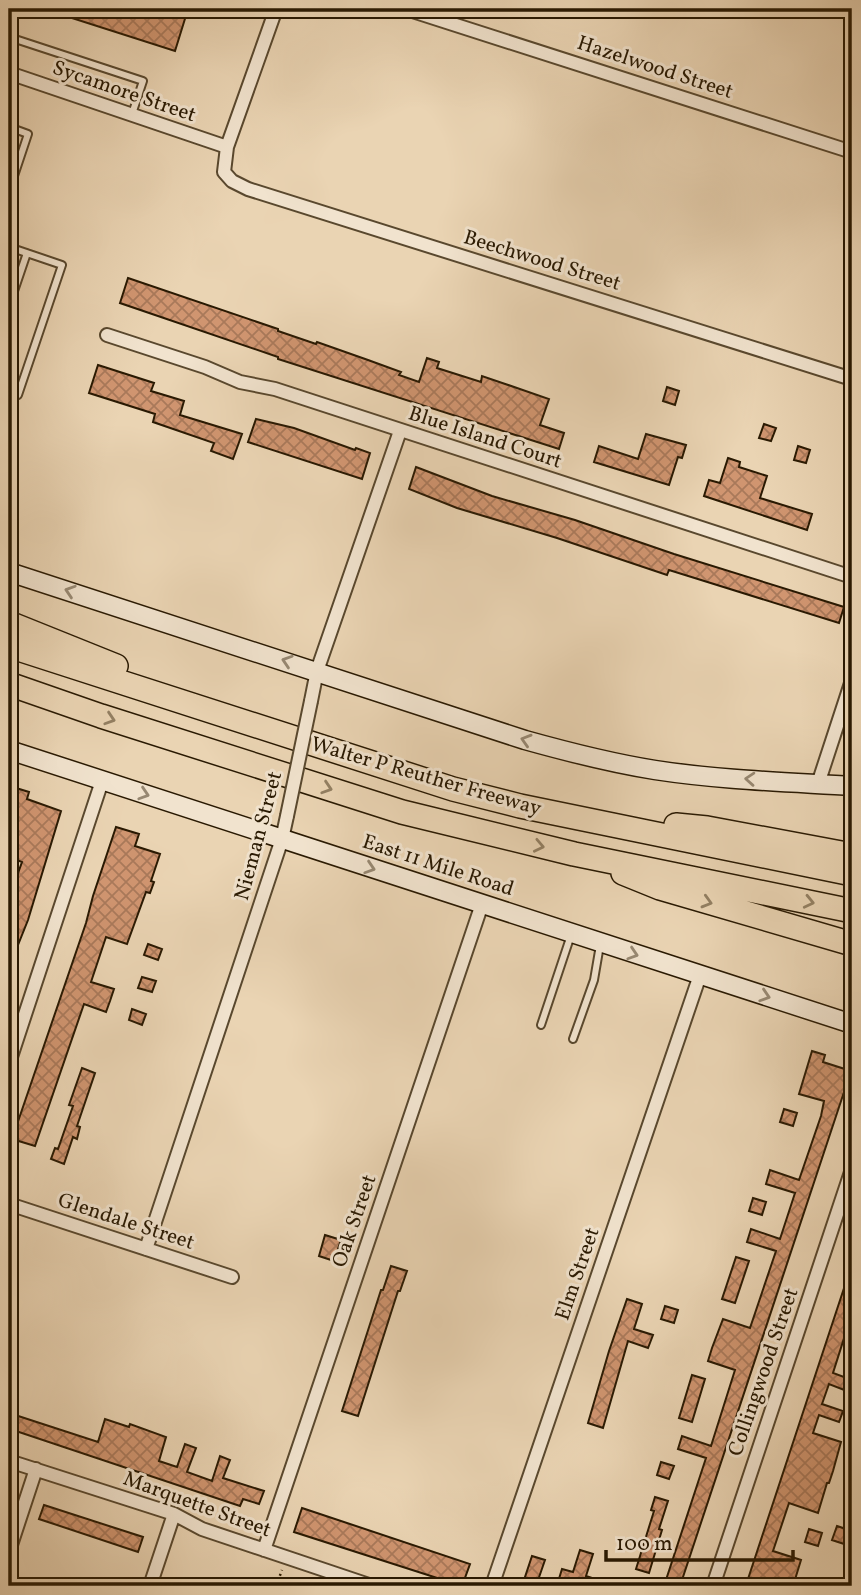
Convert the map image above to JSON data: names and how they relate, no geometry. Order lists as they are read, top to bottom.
{
  "streets": {
    "highway": ["Walter P Reuther Freeway"],
    "main road": ["East 11 Mile Road"],
    "street": [
      "Hazelwood Street",
      "Sycamore Street",
      "Beechwood Street",
      "Blue Island Court",
      "Nieman Street",
      "Oak Street",
      "Glendale Street",
      "Elm Street",
      "Collingwood Street",
      "Marquette Street"
    ]
  },
  "crossings": [
    ["Sycamore Street", "Beechwood Street"],
    ["Blue Island Court", "Nieman Street"],
    ["Nieman Street", "East 11 Mile Road"],
    ["Nieman Street", "Glendale Street"],
    ["East 11 Mile Road", "Oak Street"],
    ["East 11 Mile Road", "Elm Street"],
    ["Oak Street", "Marquette Street"]
  ],
  "one_way": ["East 11 Mile Road"],
  "scale_bar": "100 m"
}
